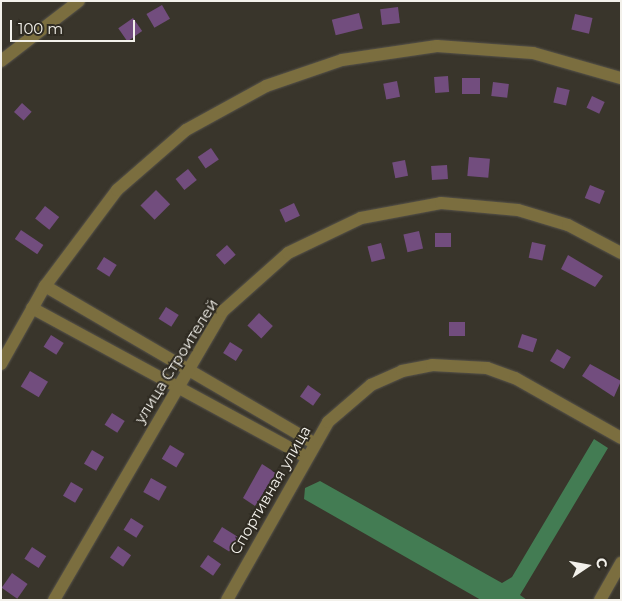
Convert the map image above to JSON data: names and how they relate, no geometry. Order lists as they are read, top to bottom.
{
  "streets": {
    "street": ["улица Строителей", "Спортивная улица"]
  },
  "scale_bar": "100 m",
  "north": "right"
}
